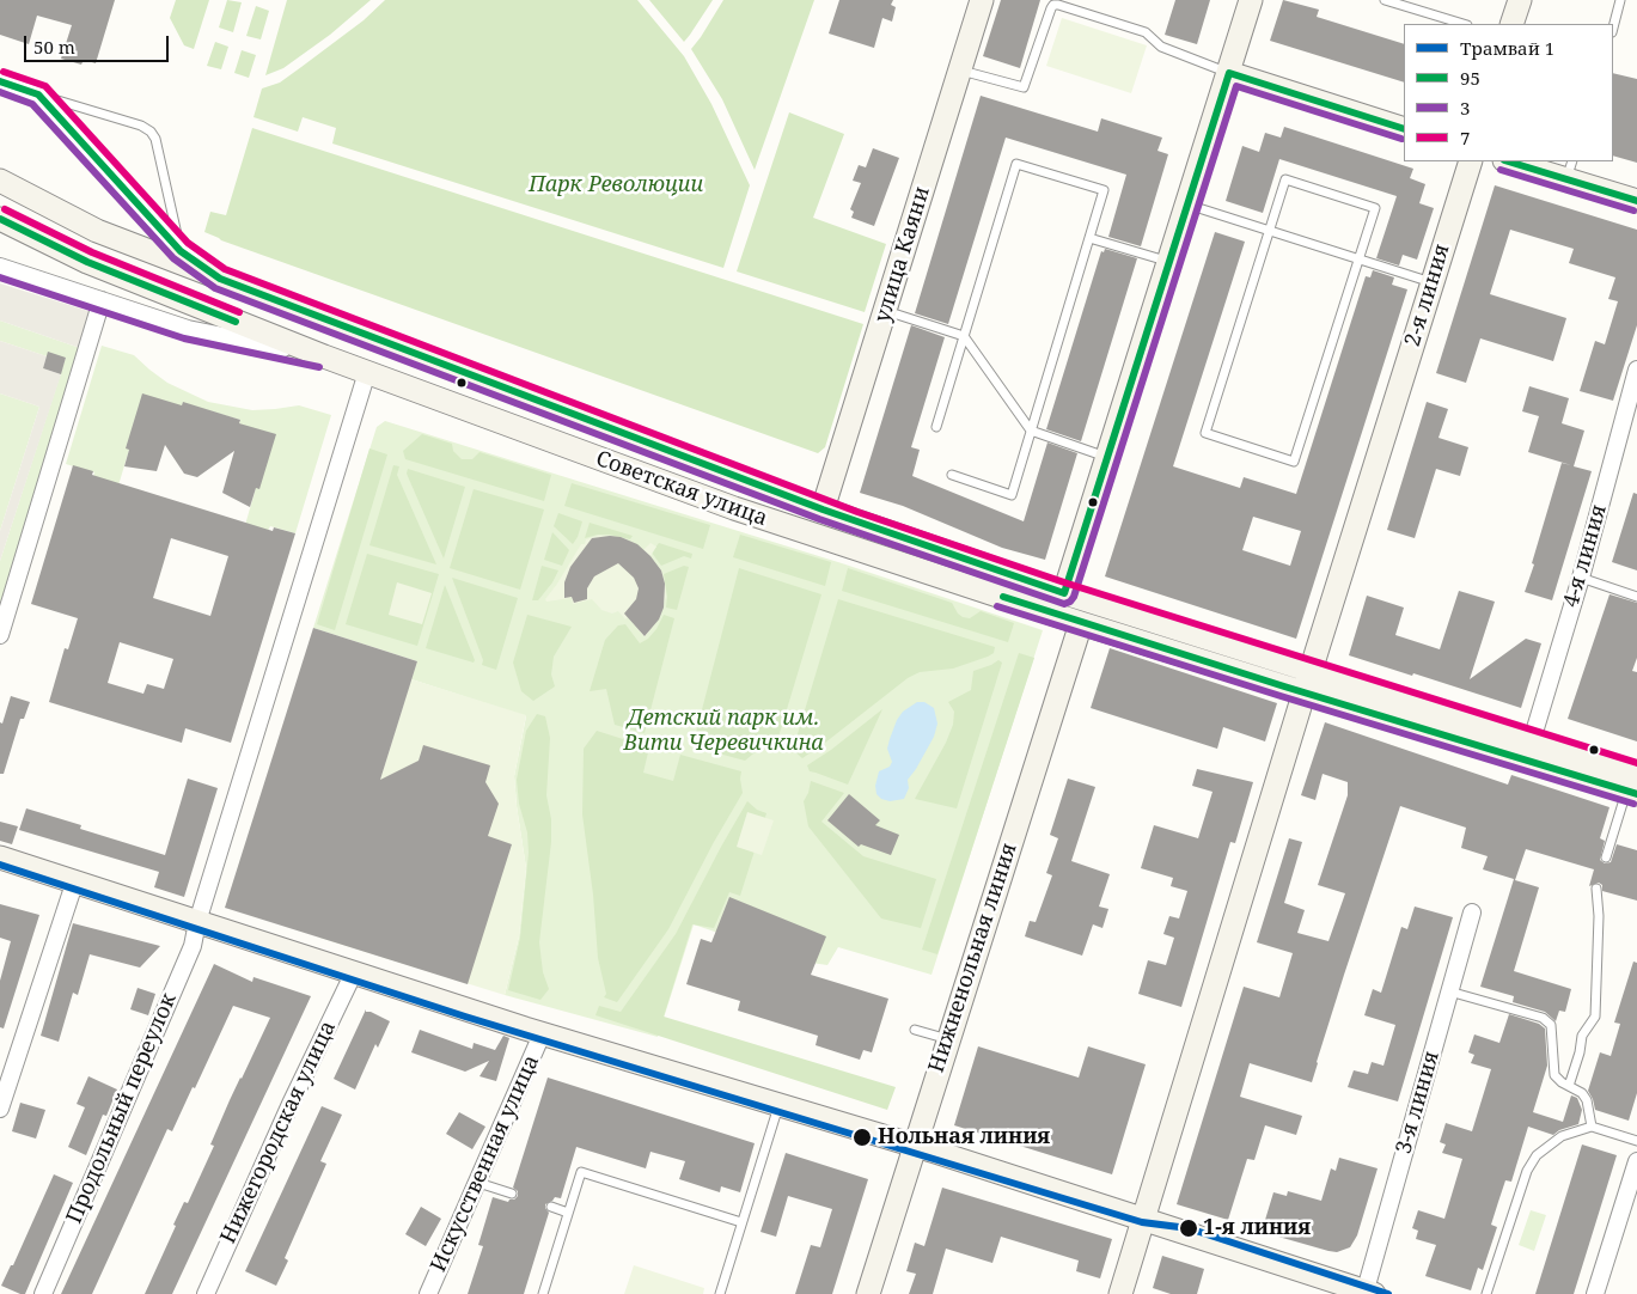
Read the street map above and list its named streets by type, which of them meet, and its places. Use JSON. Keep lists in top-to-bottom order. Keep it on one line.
{"streets":{"main road":["улица Каяни","2-я линия","Советская улица","Нижненольная линия"],"street":["4-я линия","3-я линия","Продольный переулок","Нижегородская улица","Искусственная улица"]},"crossings":[["улица Каяни","Советская улица"],["2-я линия","Советская улица"],["Советская улица","4-я линия"],["Советская улица","Нижненольная линия"],["Советская улица","Продольный переулок"]],"parks":["Парк Революции","Детский парк им. Вити Черевичкина"],"places":["Нольная линия","1-я линия"],"lines":["transit line 7","transit line 95","transit line 3","tram line 1"],"legend":["Трамвай 1","95","3","7"],"scale_bar":"50 m"}
